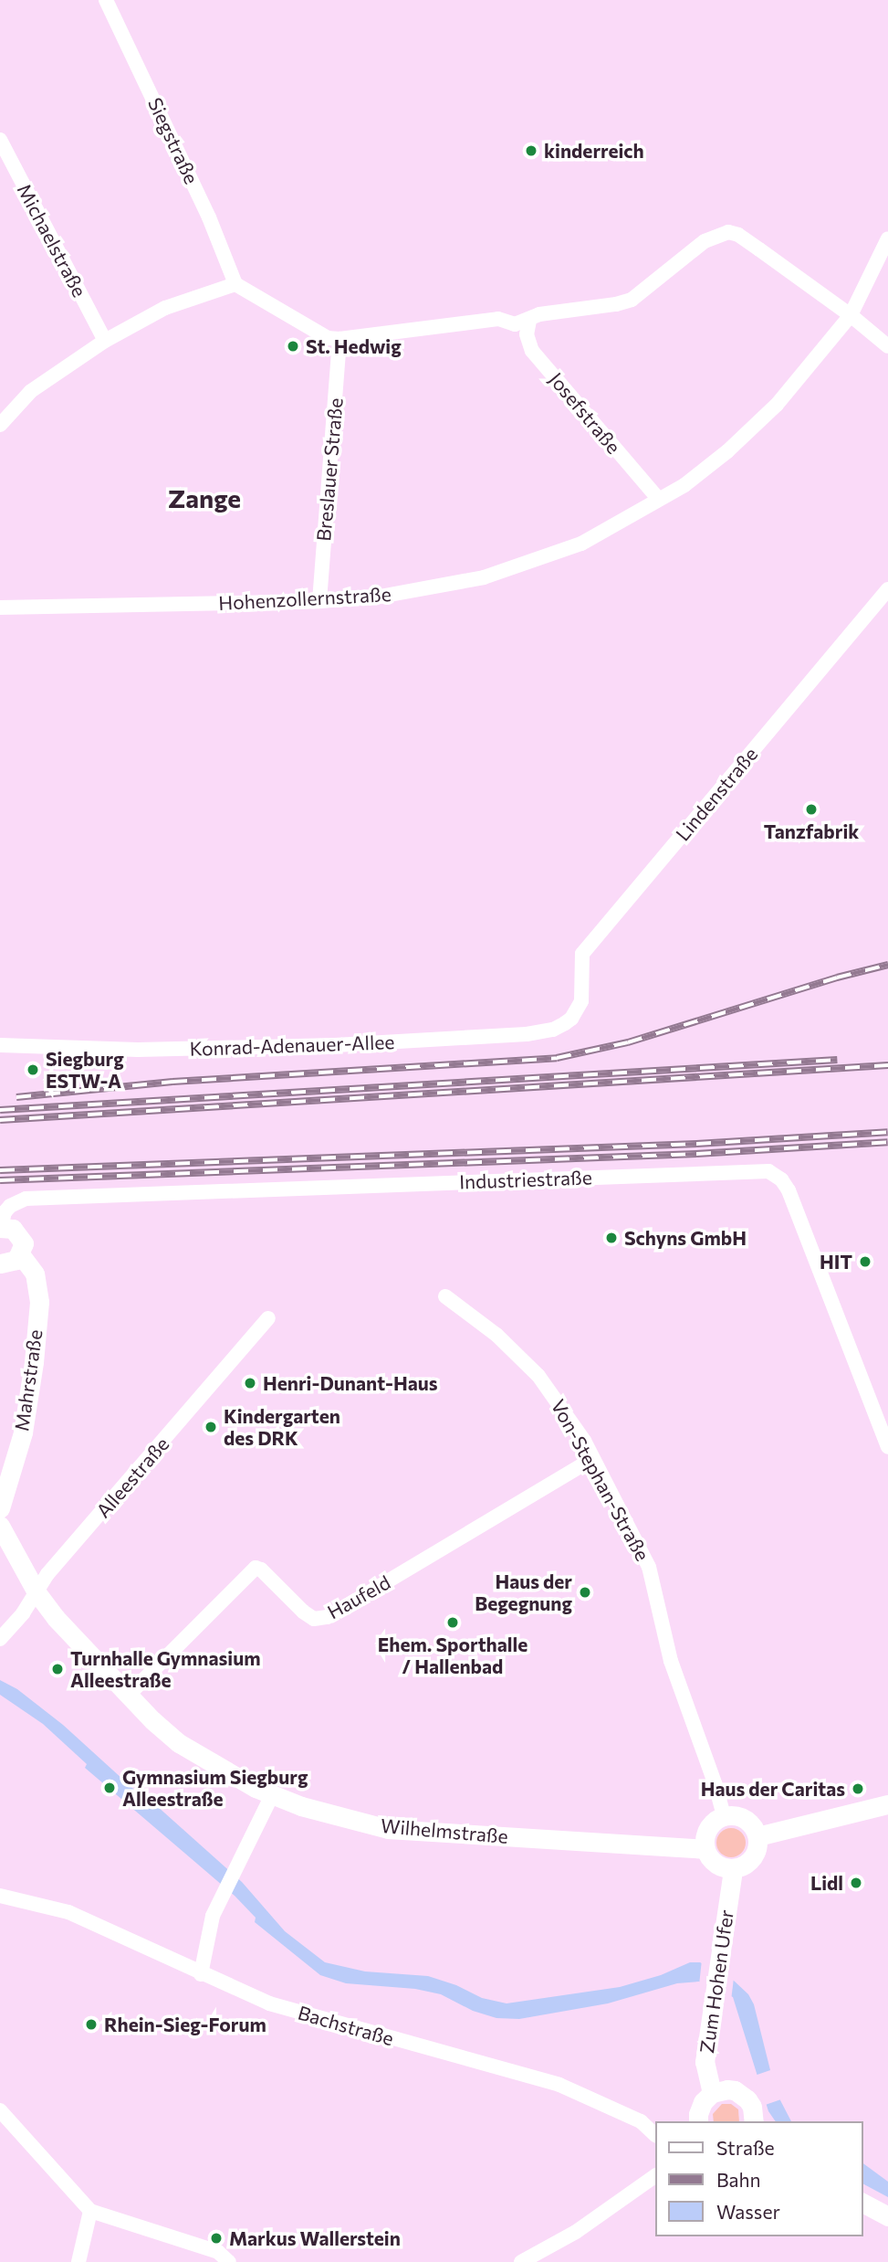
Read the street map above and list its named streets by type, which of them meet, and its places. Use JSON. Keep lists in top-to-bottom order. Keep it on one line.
{"streets":{"main road":["Mahrstraße","Wilhelmstraße","Zum Hohen Ufer"],"street":["Siegstraße","Michaelstraße","Josefstraße","Breslauer Straße","Hohenzollernstraße","Lindenstraße","Konrad-Adenauer-Allee","Industriestraße","Alleestraße","Von-Stephan-Straße","Haufeld","Bachstraße"]},"crossings":[["Josefstraße","Hohenzollernstraße"],["Breslauer Straße","Hohenzollernstraße"],["Lindenstraße","Konrad-Adenauer-Allee"],["Industriestraße","Mahrstraße"],["Alleestraße","Wilhelmstraße"],["Von-Stephan-Straße","Haufeld"],["Von-Stephan-Straße","Wilhelmstraße"],["Von-Stephan-Straße","Zum Hohen Ufer"],["Haufeld","Wilhelmstraße"],["Wilhelmstraße","Zum Hohen Ufer"]],"districts":["Zange"],"places":["kinderreich","St. Hedwig","Tanzfabrik","Siegburg ESTW-A","Schyns GmbH","HIT","Henri-Dunant-Haus","Kindergarten des DRK","Haus der Begegnung","Ehem. Sporthalle / Hallenbad","Turnhalle Gymnasium Alleestraße","Gymnasium Siegburg Alleestraße","Haus der Caritas","Lidl","Rhein-Sieg-Forum","Markus Wallerstein"],"legend":["Straße","Bahn","Wasser"]}
